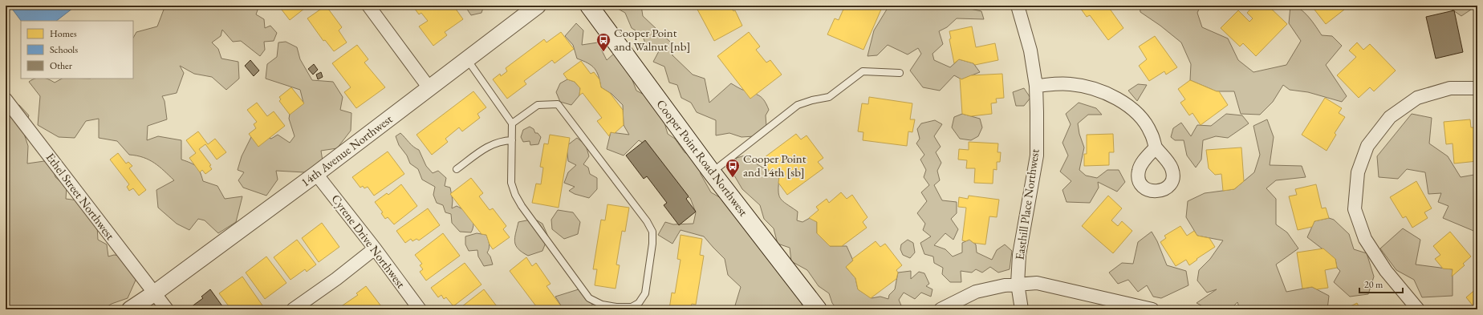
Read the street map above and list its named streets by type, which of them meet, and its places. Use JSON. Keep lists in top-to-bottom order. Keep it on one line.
{"streets":{"main road":["Cooper Point Road Northwest"],"street":["14th Avenue Northwest","Ethel Street Northwest","Easthill Place Northwest","Cyrene Drive Northwest"]},"crossings":[["14th Avenue Northwest","Ethel Street Northwest"],["14th Avenue Northwest","Cyrene Drive Northwest"]],"places":{"bus stop":["Cooper Point and Walnut [nb]","Cooper Point and 14th [sb]"]},"legend":["Homes","Schools","Other"],"scale_bar":"20 m"}
